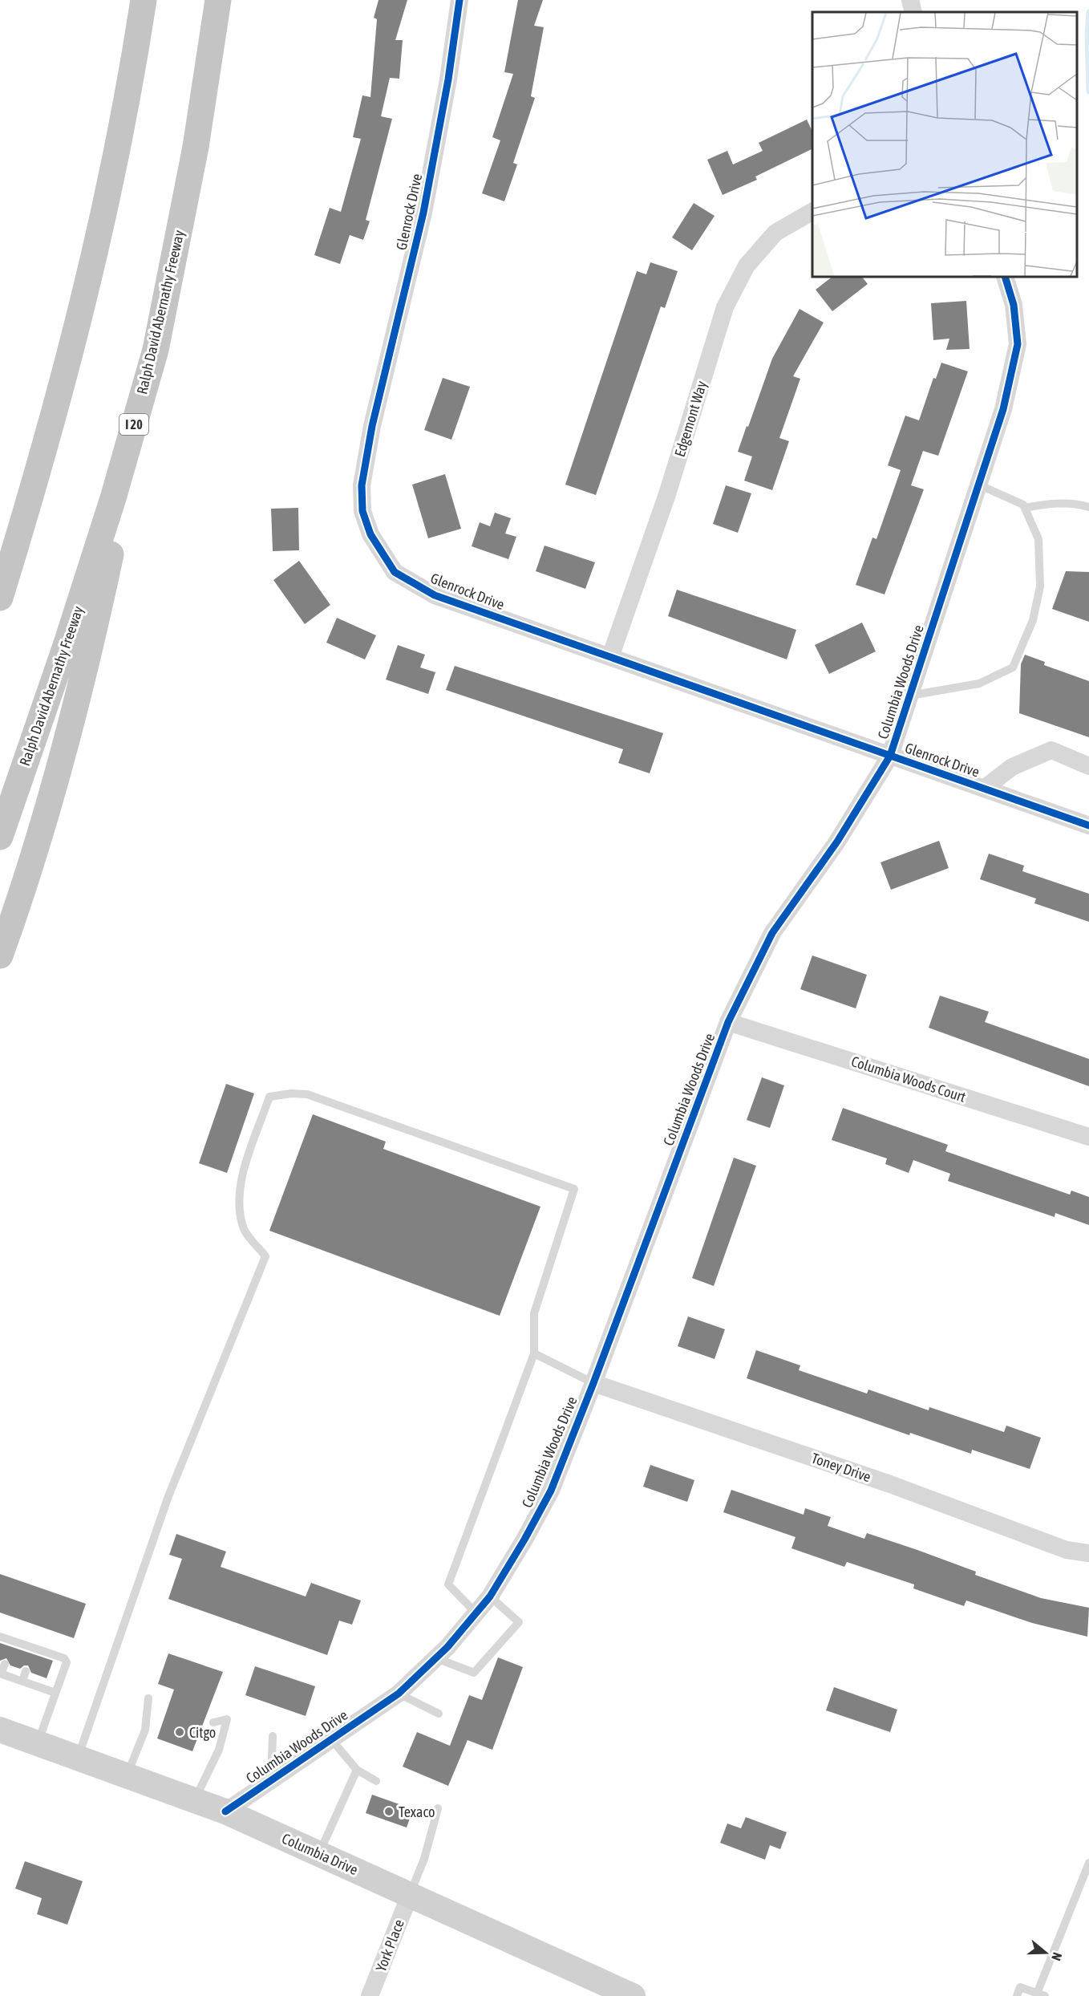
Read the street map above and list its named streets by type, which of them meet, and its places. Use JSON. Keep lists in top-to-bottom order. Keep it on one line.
{"streets":{"highway":["Ralph David Abernathy Freeway","I 20"],"main road":["Columbia Drive"],"street":["Glenrock Drive","Edgemont Way","Columbia Woods Drive","Columbia Woods Court","Toney Drive","York Place"]},"crossings":[["Glenrock Drive","Edgemont Way"],["Glenrock Drive","Columbia Woods Drive"],["Columbia Woods Drive","Columbia Woods Court"],["Columbia Woods Drive","Toney Drive"],["Columbia Woods Drive","Columbia Drive"],["Columbia Drive","York Place"]],"places":["Citgo","Texaco"],"north":"right"}
